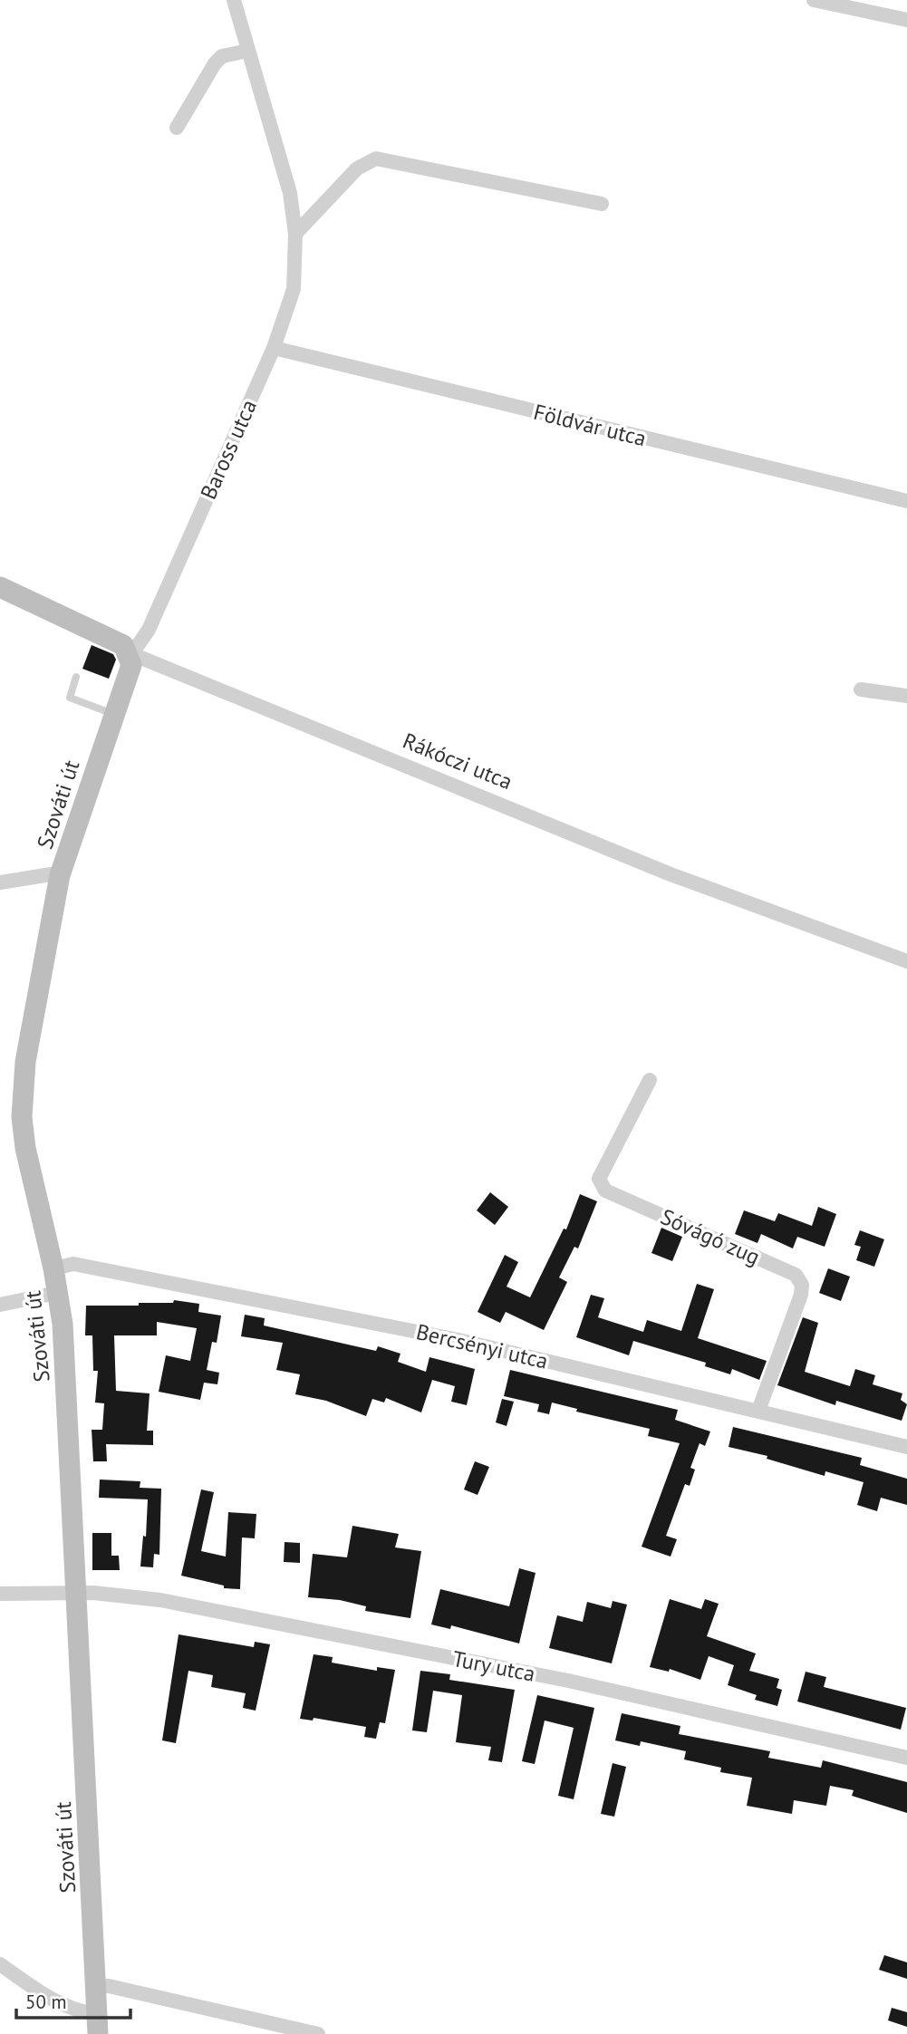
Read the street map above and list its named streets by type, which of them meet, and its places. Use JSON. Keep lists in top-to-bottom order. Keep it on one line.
{"streets":{"main road":["Rákóczi utca","Szováti út"],"street":["Földvár utca","Baross utca","Sóvágó zug","Bercsényi utca","Tury utca"]},"crossings":[["Földvár utca","Baross utca"],["Baross utca","Rákóczi utca"],["Baross utca","Szováti út"],["Rákóczi utca","Szováti út"],["Szováti út","Bercsényi utca"],["Szováti út","Tury utca"],["Sóvágó zug","Bercsényi utca"]],"scale_bar":"50 m"}
